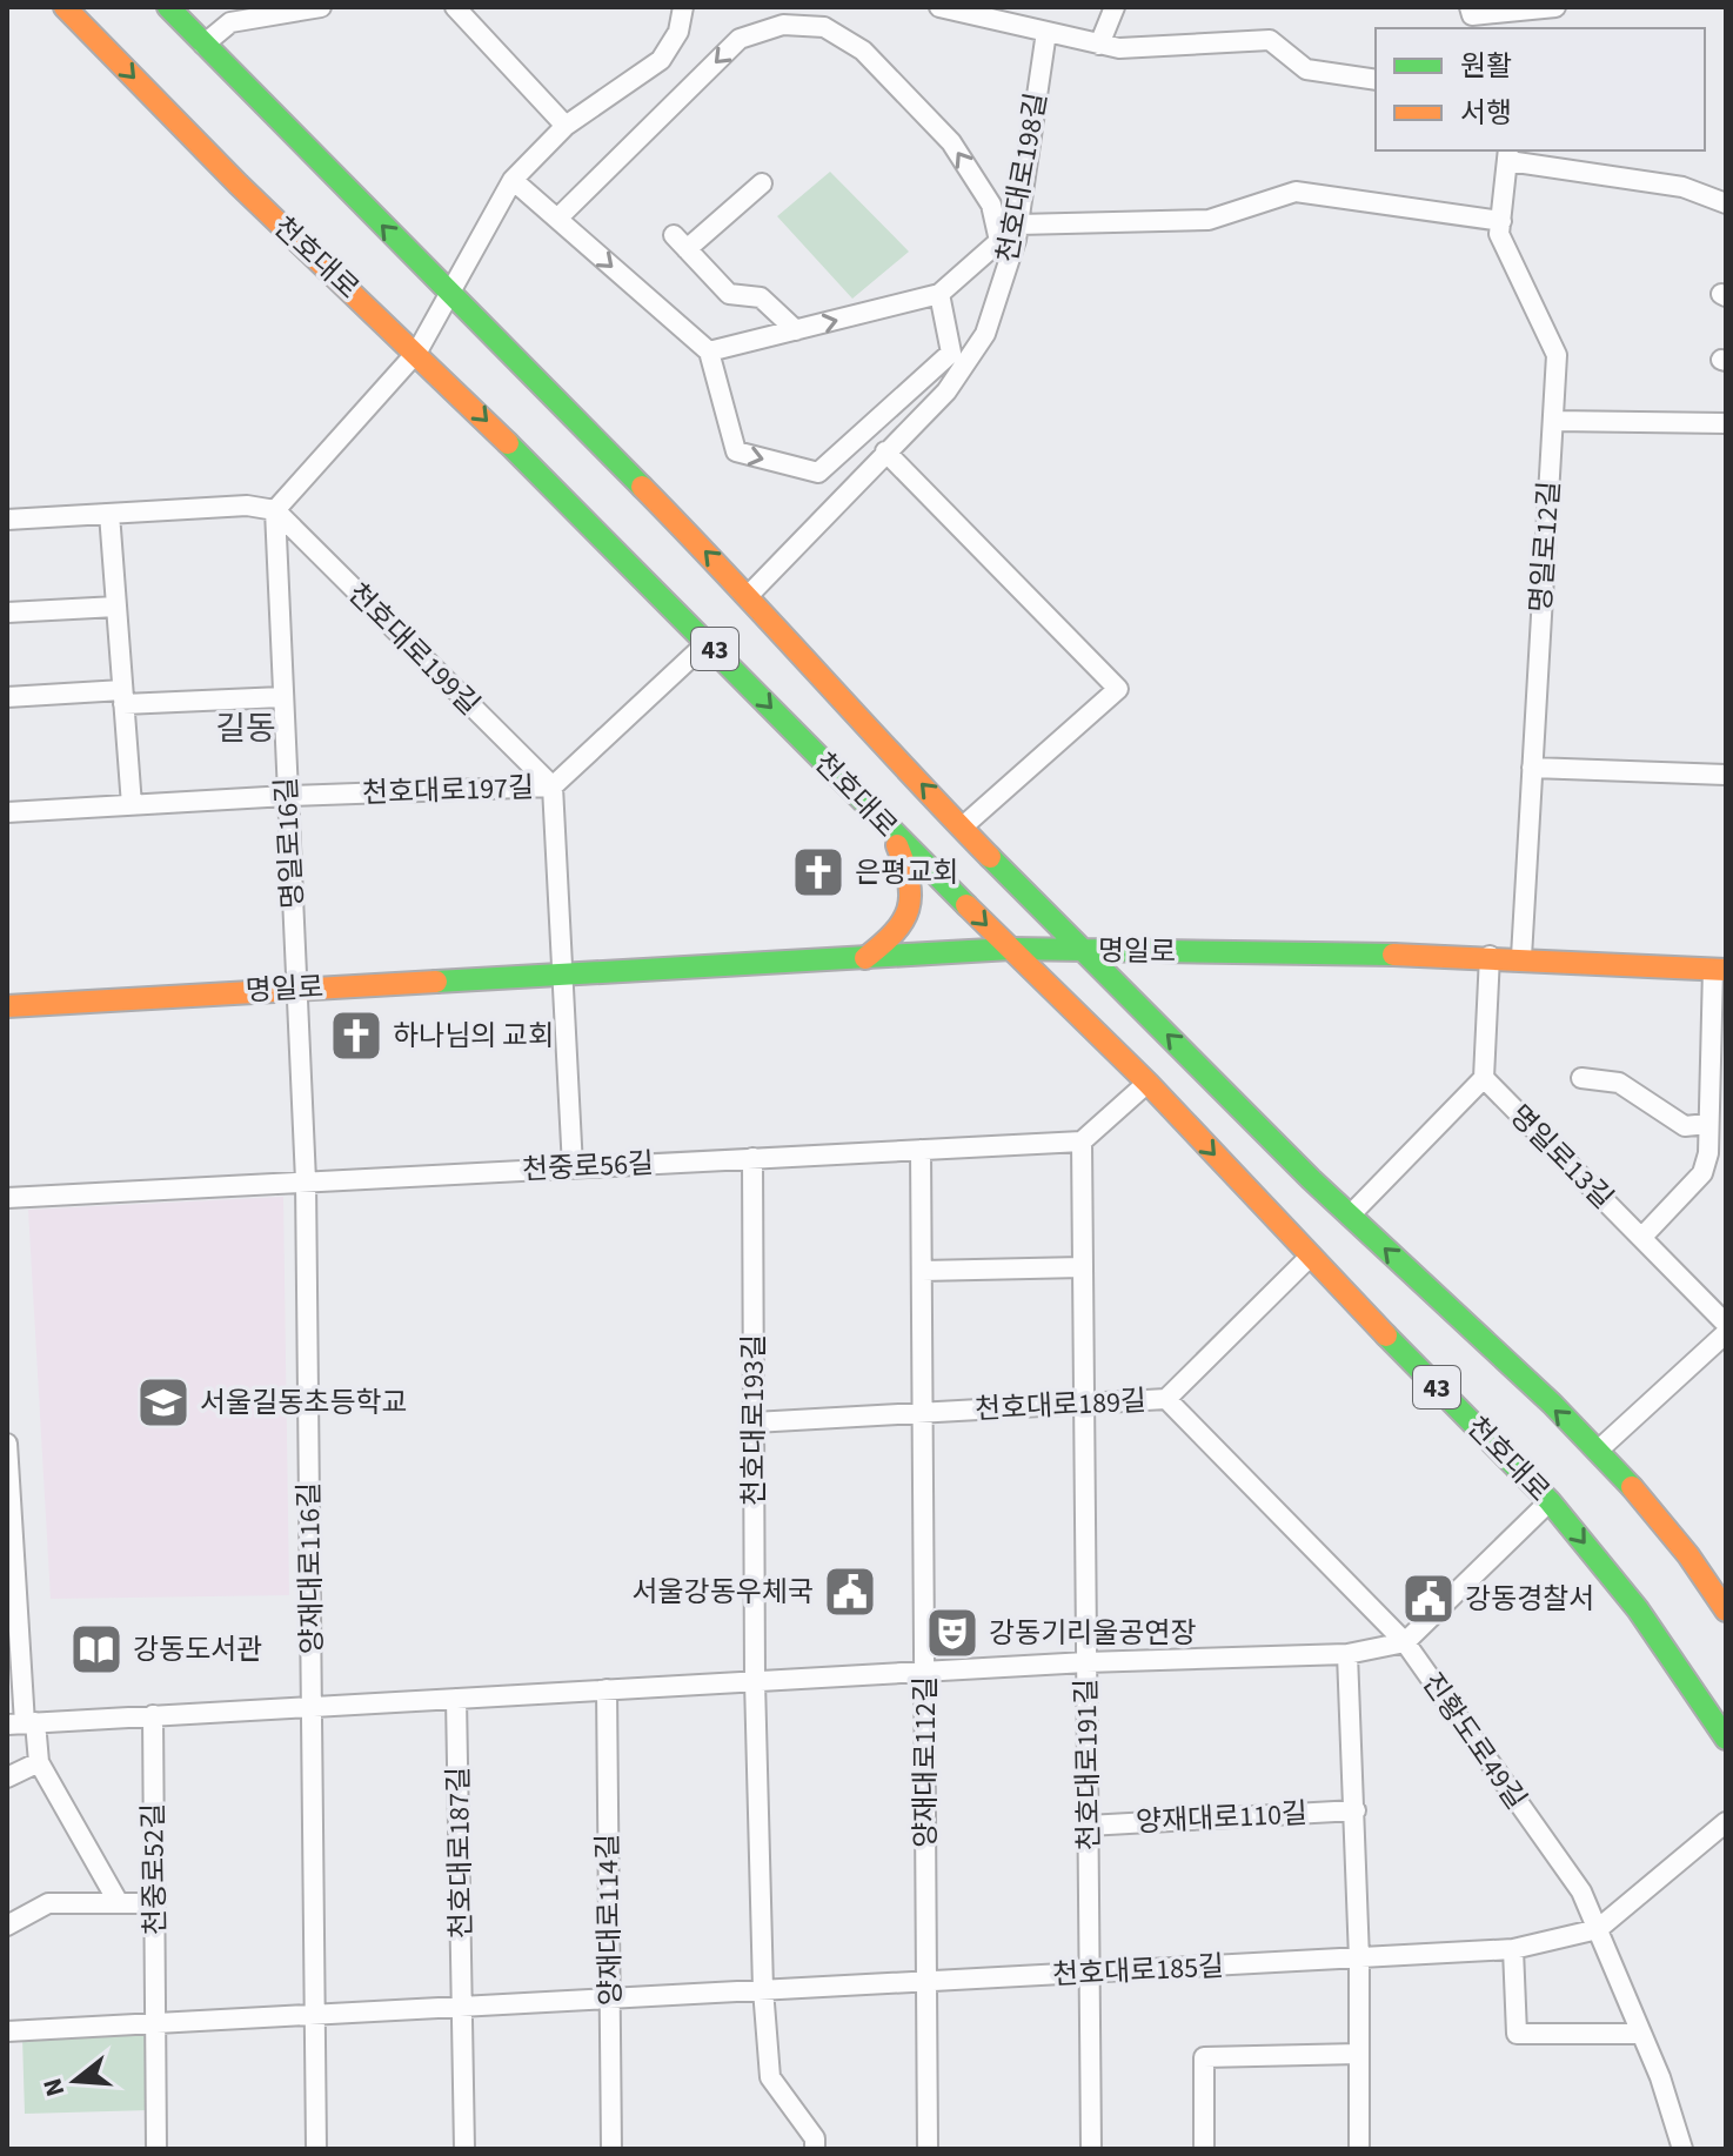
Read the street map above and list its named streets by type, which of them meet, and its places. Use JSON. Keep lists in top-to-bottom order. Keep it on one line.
{"streets":{"main road":["천호대로","43","명일로"],"street":["천호대로198길","명일로12길","천호대로199길","천호대로197길","명일로16길","명일로13길","천중로56길","천호대로189길","천호대로193길","양재대로116길","진황도로49길","양재대로112길","천호대로191길","양재대로110길","천호대로187길","천중로52길","양재대로114길","천호대로185길"]},"crossings":[["천호대로198길","천호대로"],["천호대로","천호대로197길"],["천호대로","명일로"],["천호대로","천호대로189길"],["명일로12길","명일로"],["천호대로199길","천호대로197길"],["천호대로199길","명일로16길"],["천호대로197길","명일로16길"],["명일로16길","명일로"],["명일로16길","양재대로116길"],["명일로","명일로13길"],["명일로","양재대로116길"],["천중로56길","천호대로193길"],["천중로56길","양재대로116길"],["천중로56길","양재대로112길"],["천중로56길","천호대로191길"],["천호대로189길","천호대로193길"],["천호대로189길","진황도로49길"],["천호대로189길","양재대로112길"],["천호대로189길","천호대로191길"],["양재대로116길","천호대로185길"],["진황도로49길","천호대로185길"],["양재대로112길","천호대로185길"],["천호대로191길","양재대로110길"],["천호대로191길","천호대로185길"],["천호대로187길","천호대로185길"],["천중로52길","천호대로185길"],["양재대로114길","천호대로185길"]],"districts":["길동"],"places":{"church":["은평교회","하나님의 교회"],"school or university":["서울길동초등학교"],"public building":["서울강동우체국","강동경찰서"],"theatre":["강동기리울공연장"],"library":["강동도서관"]},"legend":["원활","서행"],"north":"left"}
